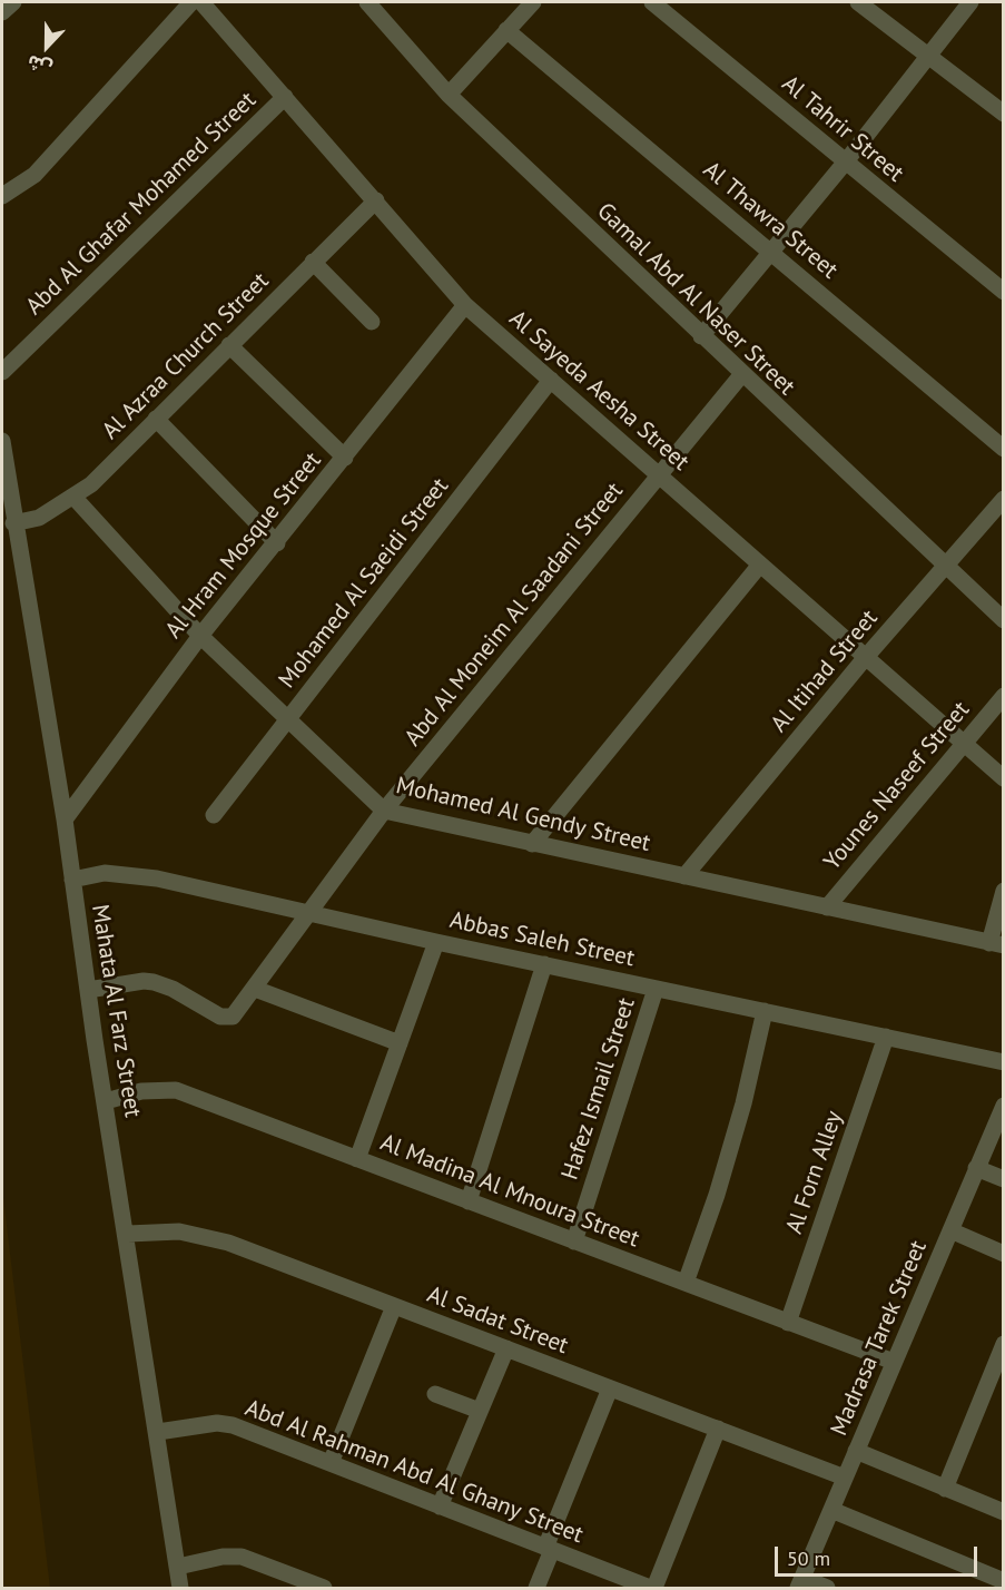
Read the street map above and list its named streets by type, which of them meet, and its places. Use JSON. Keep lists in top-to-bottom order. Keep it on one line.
{"streets":{"street":["Al Tahrir Street","Abd Al Ghafar Mohamed Street","Al Thawra Street","Gamal Abd Al Naser Street","Al Azraa Church Street","Al Sayeda Aesha Street","Al Hram Mosque Street","Mohamed Al Saeidi Street","Abd Al Moneim Al Saadani Street","Al Itihad Street","Younes Naseef Street","Mohamed Al Gendy Street","Abbas Saleh Street","Mahata Al Farz Street","Hafez Ismail Street","Al Forn Alley","Al Madina Al Mnoura Street","Al Sadat Street","Madrasa Tarek Street","Abd Al Rahman Abd Al Ghany Street"]},"crossings":[["Abd Al Ghafar Mohamed Street","Al Sayeda Aesha Street"],["Gamal Abd Al Naser Street","Abd Al Moneim Al Saadani Street"],["Gamal Abd Al Naser Street","Al Itihad Street"],["Al Azraa Church Street","Al Sayeda Aesha Street"],["Al Azraa Church Street","Mohamed Al Gendy Street"],["Al Azraa Church Street","Mahata Al Farz Street"],["Al Sayeda Aesha Street","Al Hram Mosque Street"],["Al Sayeda Aesha Street","Mohamed Al Saeidi Street"],["Al Sayeda Aesha Street","Abd Al Moneim Al Saadani Street"],["Al Sayeda Aesha Street","Al Itihad Street"],["Al Sayeda Aesha Street","Younes Naseef Street"],["Al Hram Mosque Street","Mohamed Al Gendy Street"],["Al Hram Mosque Street","Mahata Al Farz Street"],["Mohamed Al Saeidi Street","Mohamed Al Gendy Street"],["Abd Al Moneim Al Saadani Street","Mohamed Al Gendy Street"],["Abd Al Moneim Al Saadani Street","Abbas Saleh Street"],["Abd Al Moneim Al Saadani Street","Mahata Al Farz Street"],["Al Itihad Street","Mohamed Al Gendy Street"],["Younes Naseef Street","Mohamed Al Gendy Street"],["Abbas Saleh Street","Mahata Al Farz Street"],["Abbas Saleh Street","Hafez Ismail Street"],["Abbas Saleh Street","Al Forn Alley"],["Mahata Al Farz Street","Al Madina Al Mnoura Street"],["Mahata Al Farz Street","Al Sadat Street"],["Mahata Al Farz Street","Abd Al Rahman Abd Al Ghany Street"],["Hafez Ismail Street","Al Madina Al Mnoura Street"],["Al Forn Alley","Al Madina Al Mnoura Street"],["Al Madina Al Mnoura Street","Madrasa Tarek Street"],["Al Sadat Street","Madrasa Tarek Street"]],"scale_bar":"50 m","north":"bottom"}
